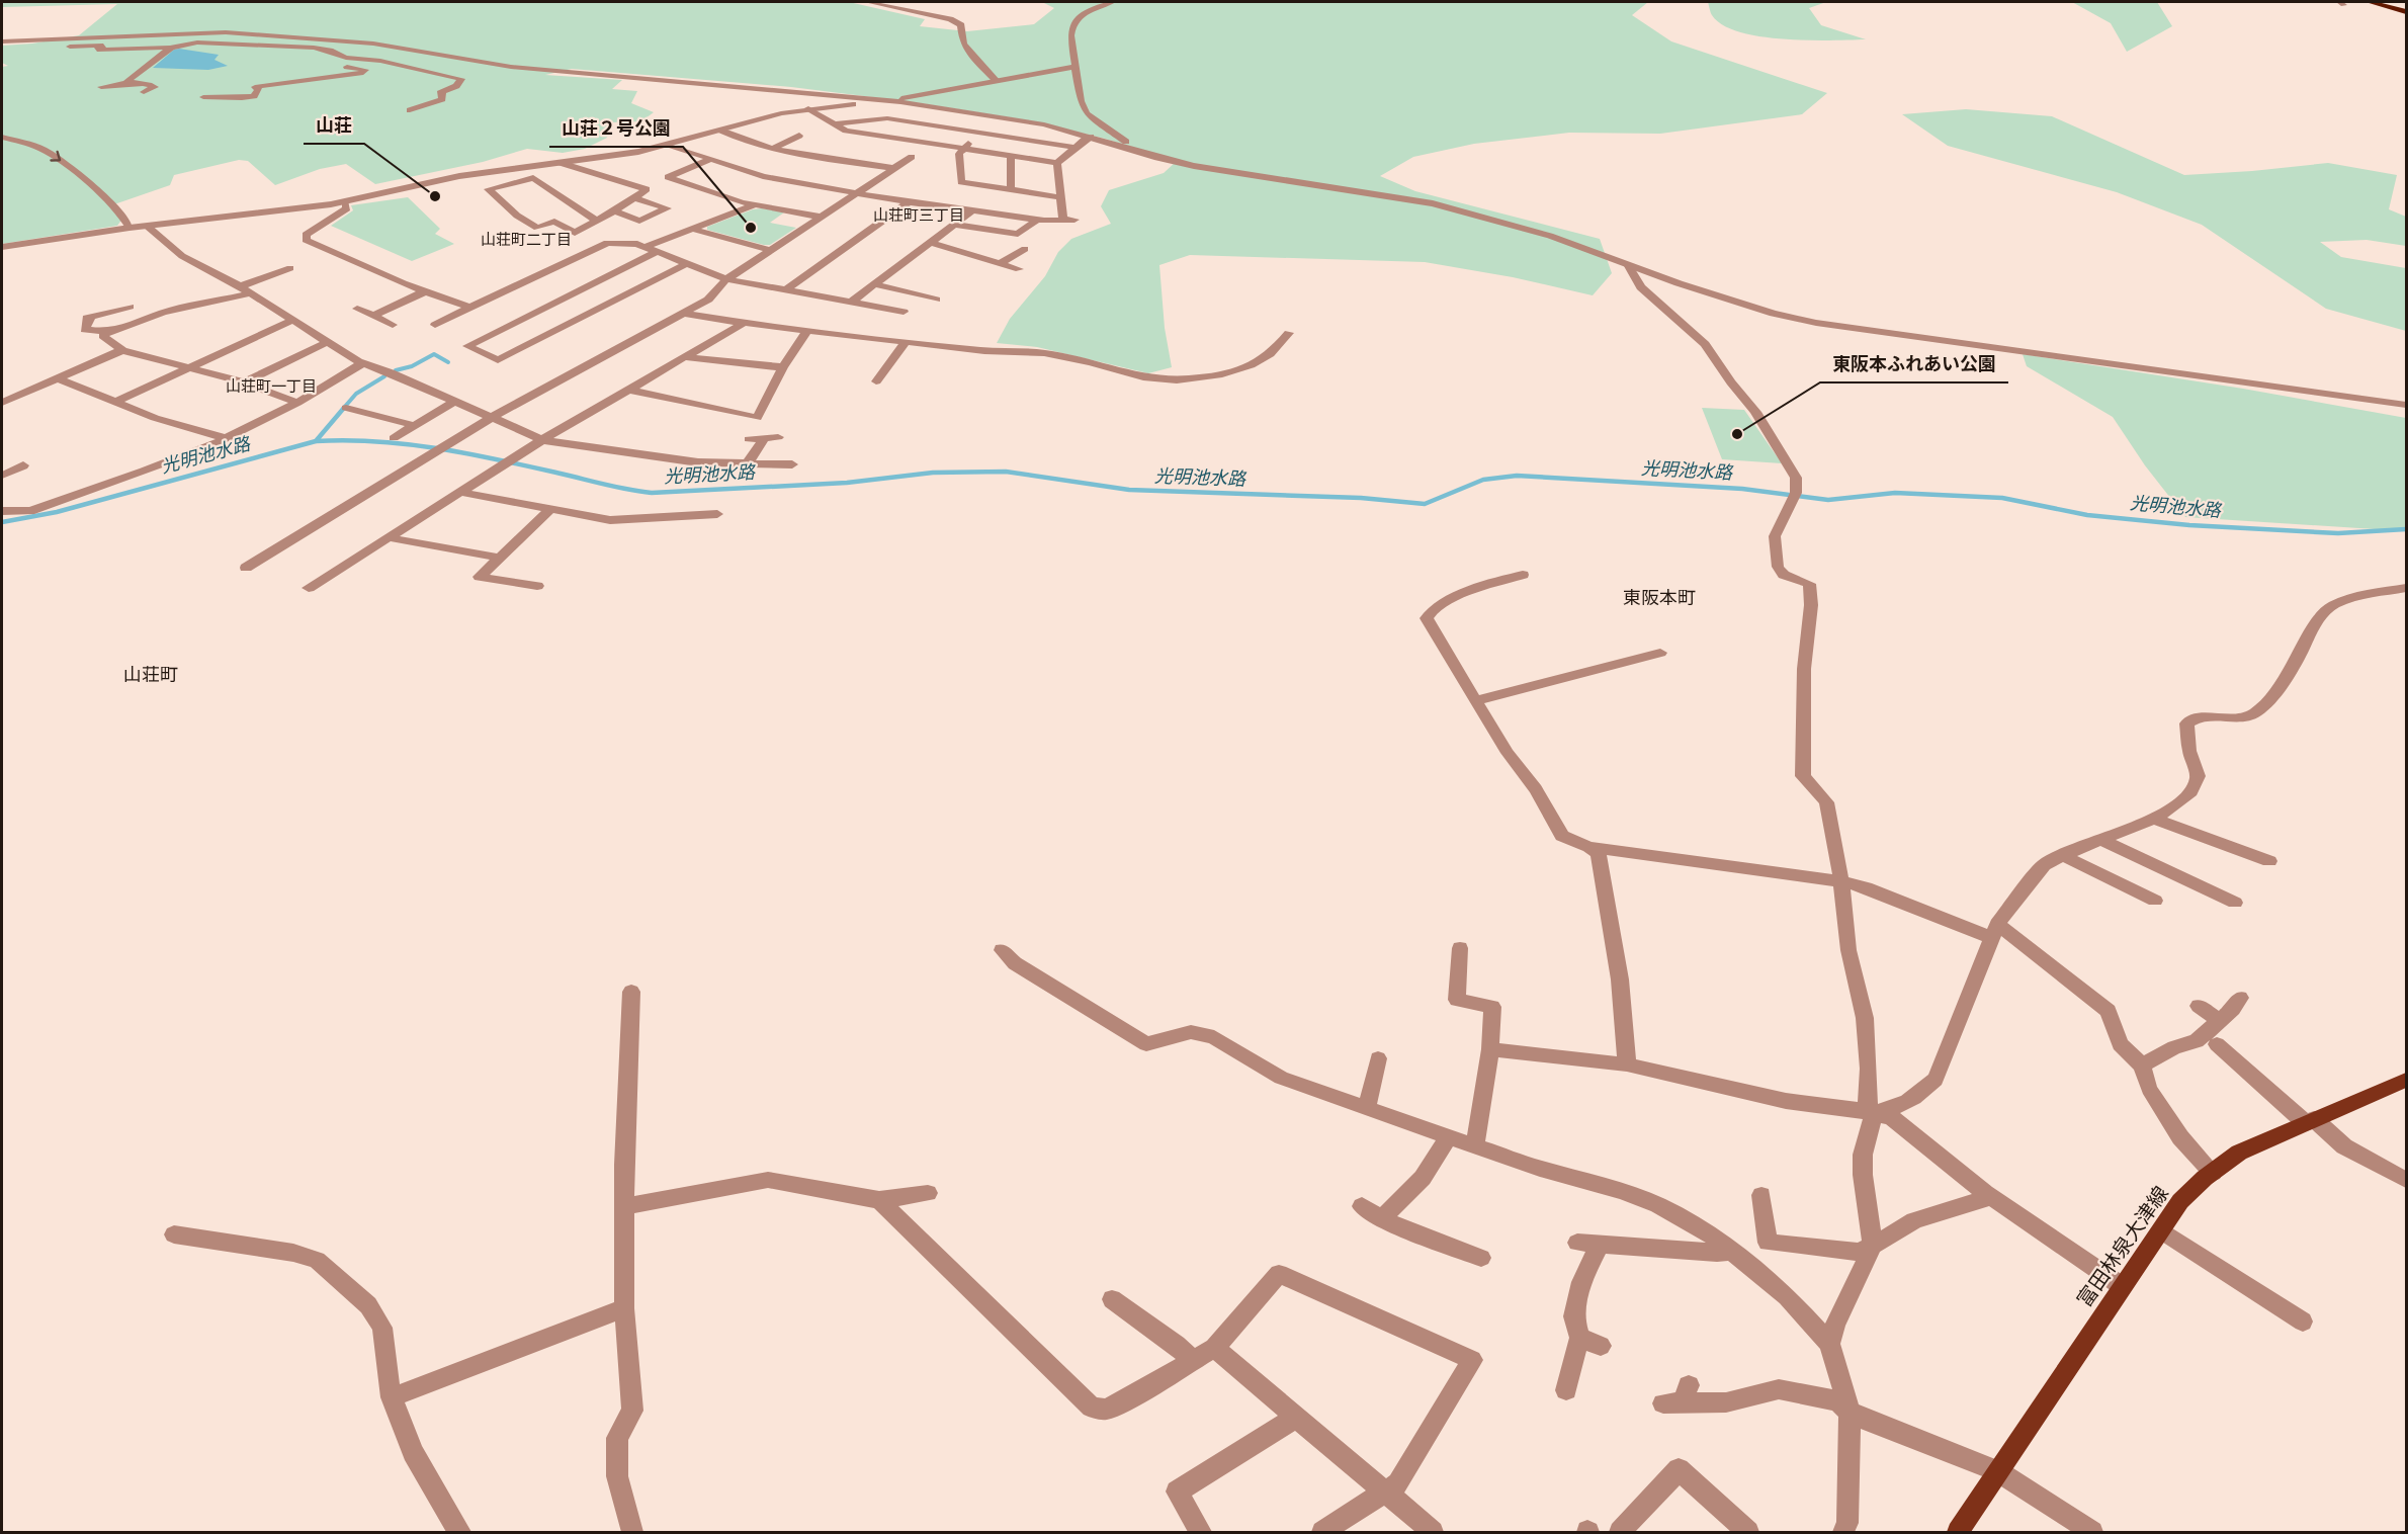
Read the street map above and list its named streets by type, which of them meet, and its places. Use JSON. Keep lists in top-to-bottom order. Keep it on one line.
{"streets":{"main road":["富田林泉大津線"]},"districts":["山荘町三丁目","山荘町二丁目","山荘町一丁目","東阪本町","山荘町"],"water":["光明池水路"],"places":["山荘","山荘２号公園","東阪本ふれあい公園"]}
